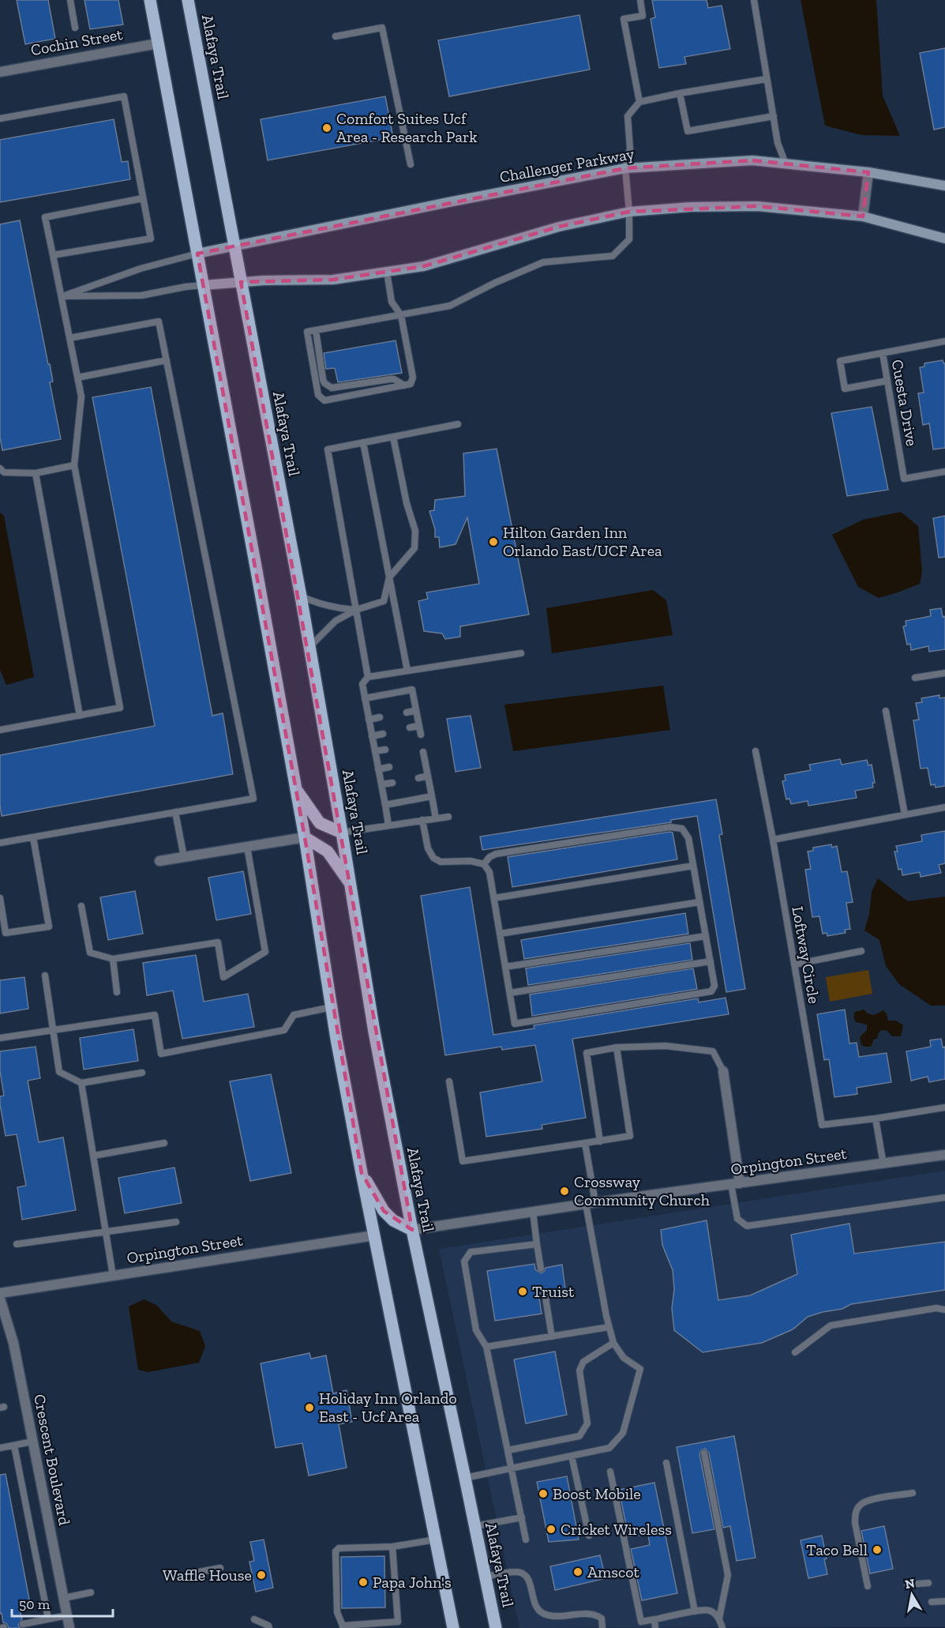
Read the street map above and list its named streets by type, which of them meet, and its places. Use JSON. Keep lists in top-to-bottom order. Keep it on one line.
{"streets":{"main road":["Alafaya Trail","Challenger Parkway"],"street":["Cochin Street","Orpington Street","Crescent Boulevard"],"lane":["Cuesta Drive","Loftway Circle"]},"crossings":[["Alafaya Trail","Challenger Parkway"],["Alafaya Trail","Orpington Street"]],"places":["Comfort Suites Ucf Area - Research Park","Hilton Garden Inn Orlando East/UCF Area","Crossway Community Church","Truist","Holiday Inn Orlando East - Ucf Area","Boost Mobile","Cricket Wireless","Taco Bell","Amscot","Waffle House","Papa John's"],"scale_bar":"50 m","north":"top"}
